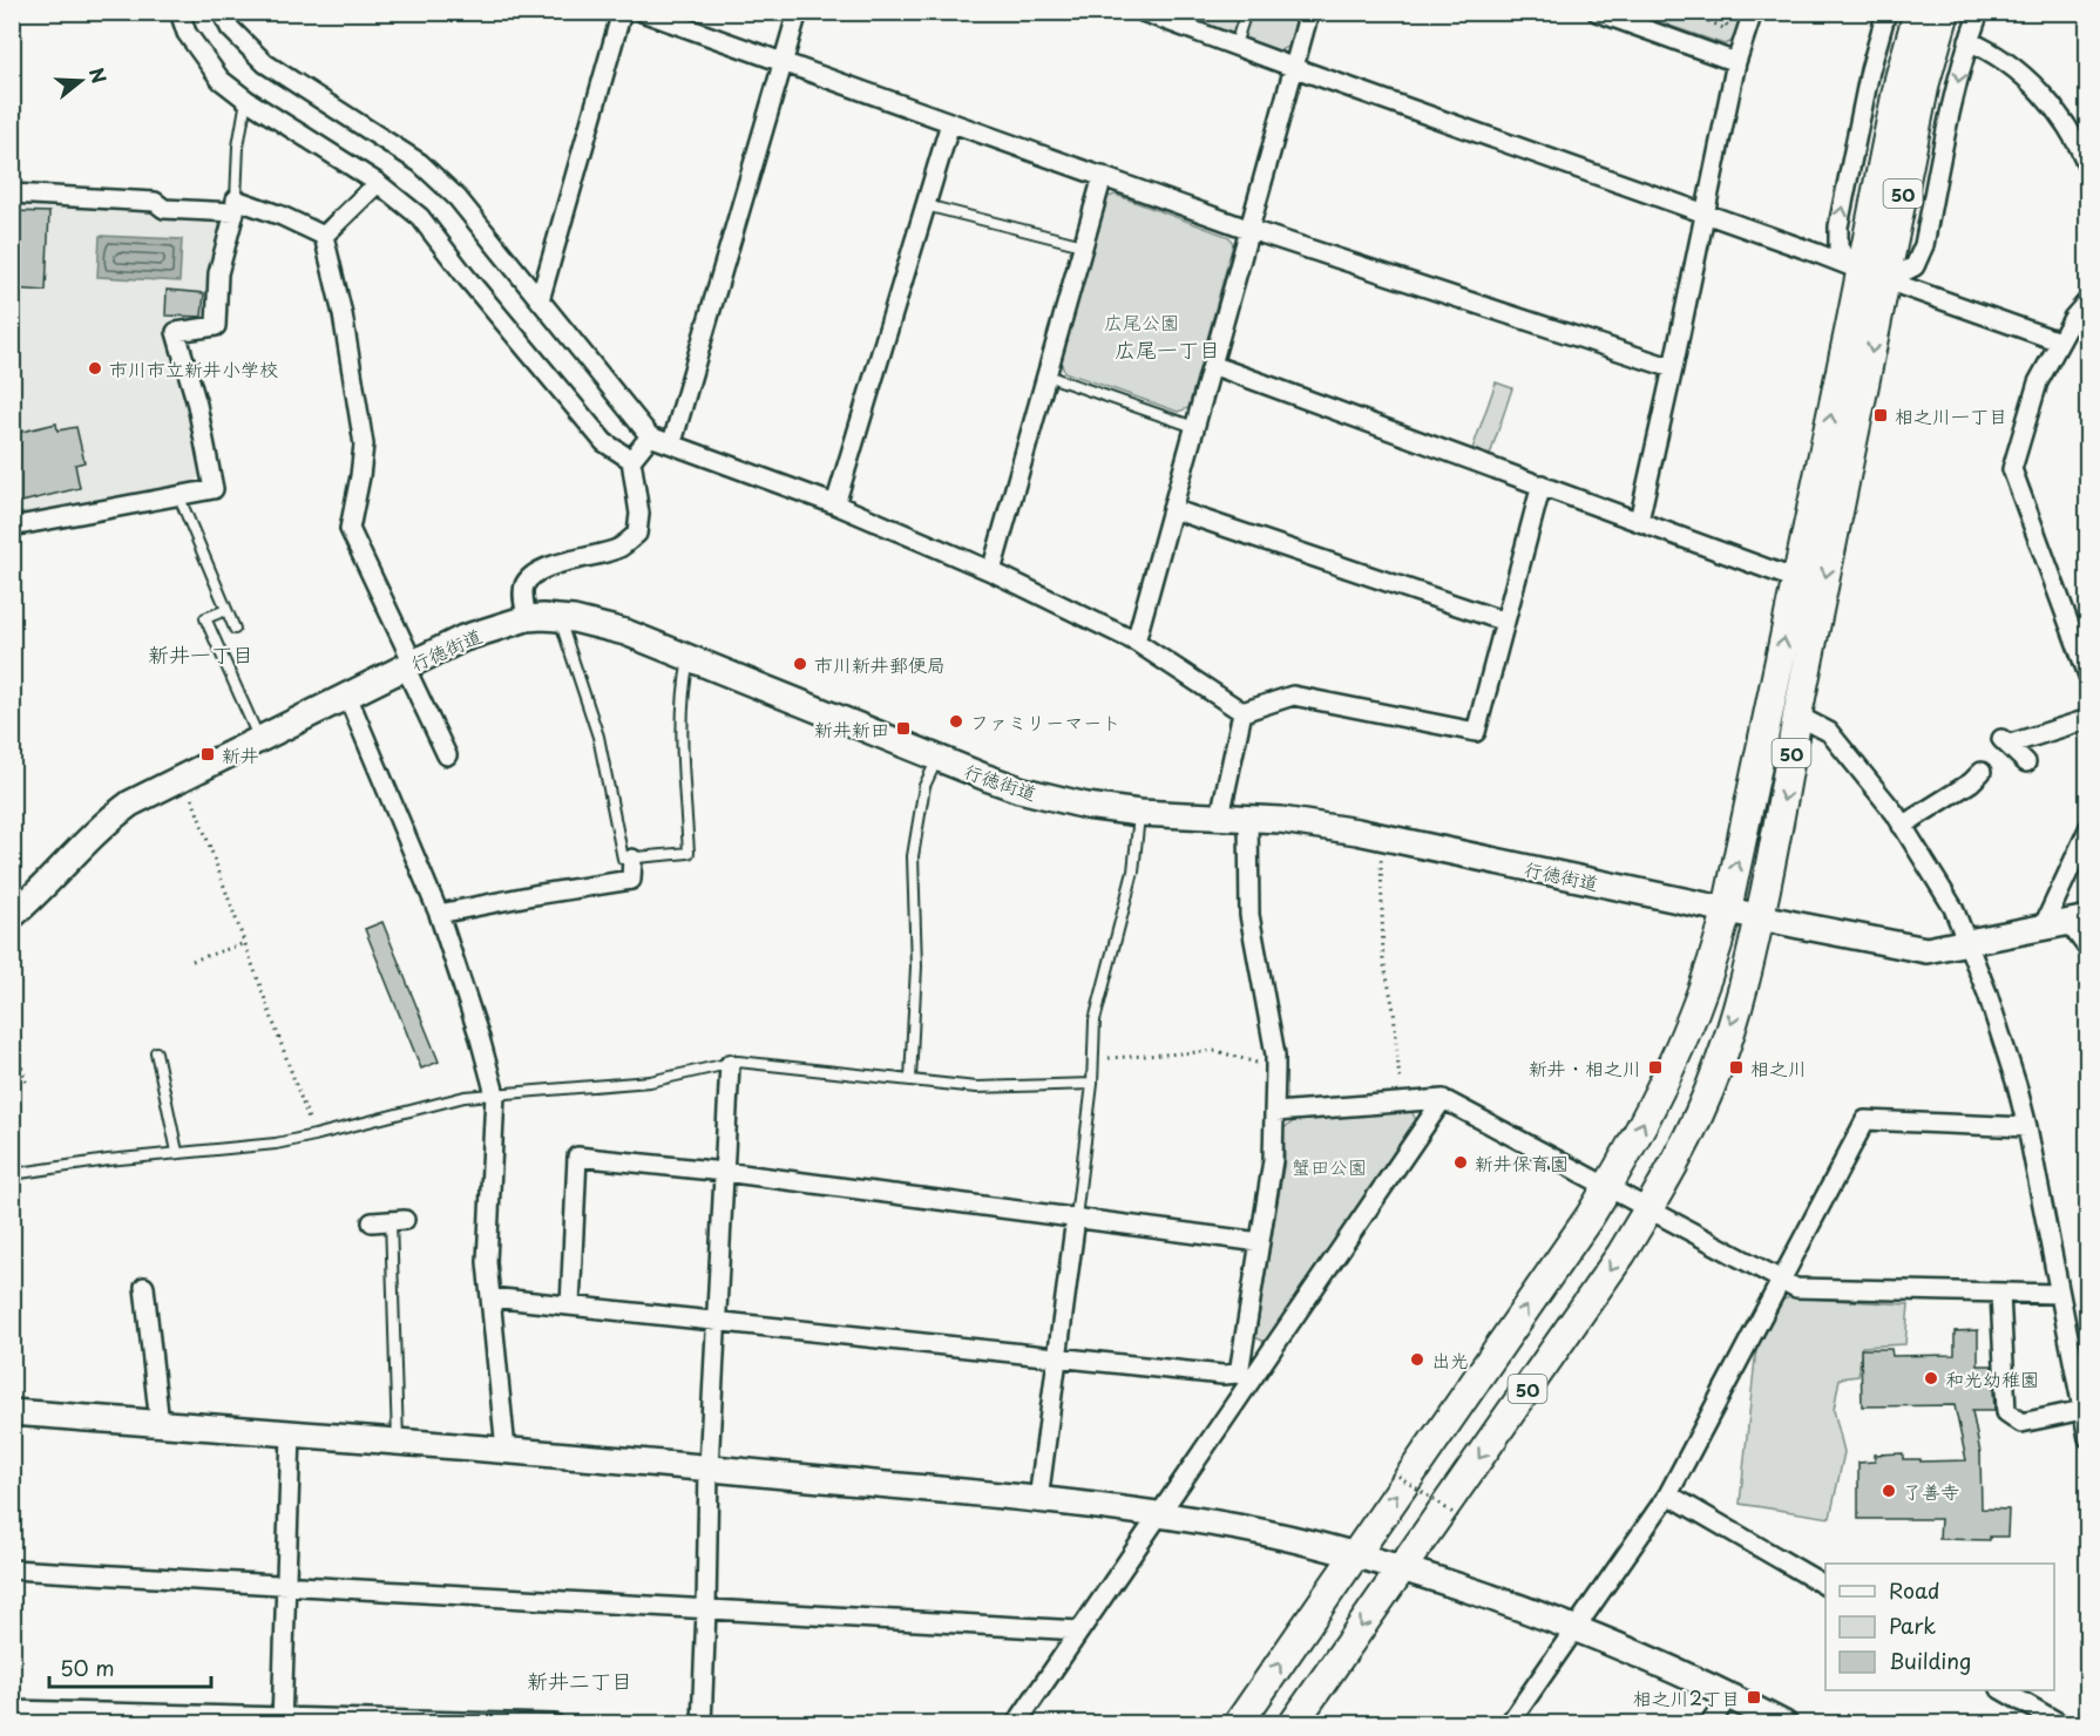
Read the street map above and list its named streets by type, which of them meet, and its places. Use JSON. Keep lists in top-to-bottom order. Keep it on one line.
{"streets":{"main road":["50"],"street":["行徳街道"]},"crossings":[["50","行徳街道"]],"districts":["広尾一丁目","新井一丁目","新井二丁目"],"parks":["広尾公園","蟹田公園"],"places":{"other":["市川市立新井小学校","市川新井郵便局","ファミリーマート","新井保育園","出光","和光幼稚園","了善寺"],"transit":["相之川一丁目","新井新田","新井","新井・相之川","相之川","相之川2丁目"]},"legend":["Road","Park","Building"],"scale_bar":"50 m","north":"right"}
